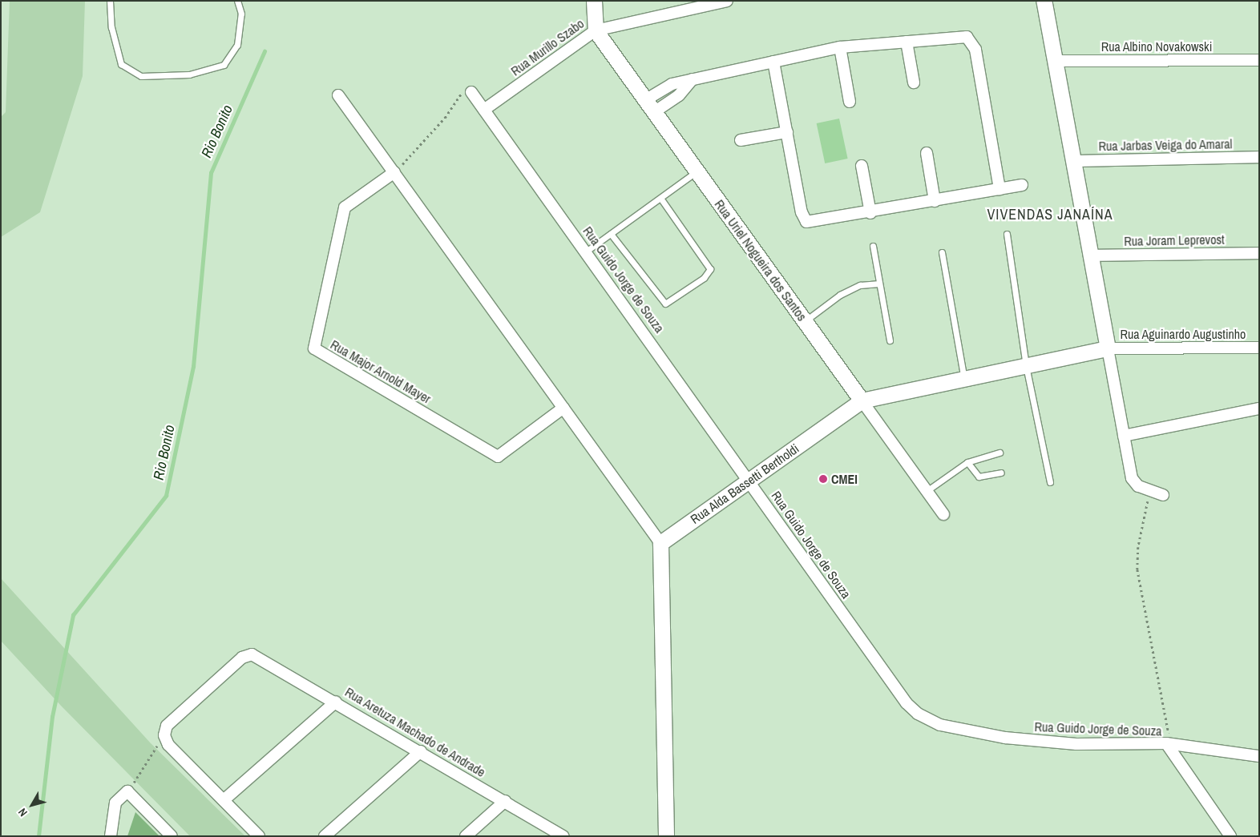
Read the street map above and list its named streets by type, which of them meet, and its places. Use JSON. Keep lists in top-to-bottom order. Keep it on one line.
{"streets":{"street":["Rua Albino Novakowski","Rua Murillo Szabo","Rua Jarbas Veiga do Amaral","Rua Joram Leprevost","Rua Uriel Nogueira dos Santos","Rua Guido Jorge de Souza","Rua Aguinardo Augustinho","Rua Major Arnold Mayer","Rua Alda Bassetti Bertholdi","Rua Aretuza Machado de Andrade"]},"crossings":[["Rua Murillo Szabo","Rua Uriel Nogueira dos Santos"],["Rua Murillo Szabo","Rua Guido Jorge de Souza"],["Rua Uriel Nogueira dos Santos","Rua Alda Bassetti Bertholdi"],["Rua Guido Jorge de Souza","Rua Alda Bassetti Bertholdi"],["Rua Aguinardo Augustinho","Rua Alda Bassetti Bertholdi"]],"districts":["VIVENDAS JANAÍNA"],"water":["Rio Bonito"],"places":["CMEI"],"north":"bottom left"}
